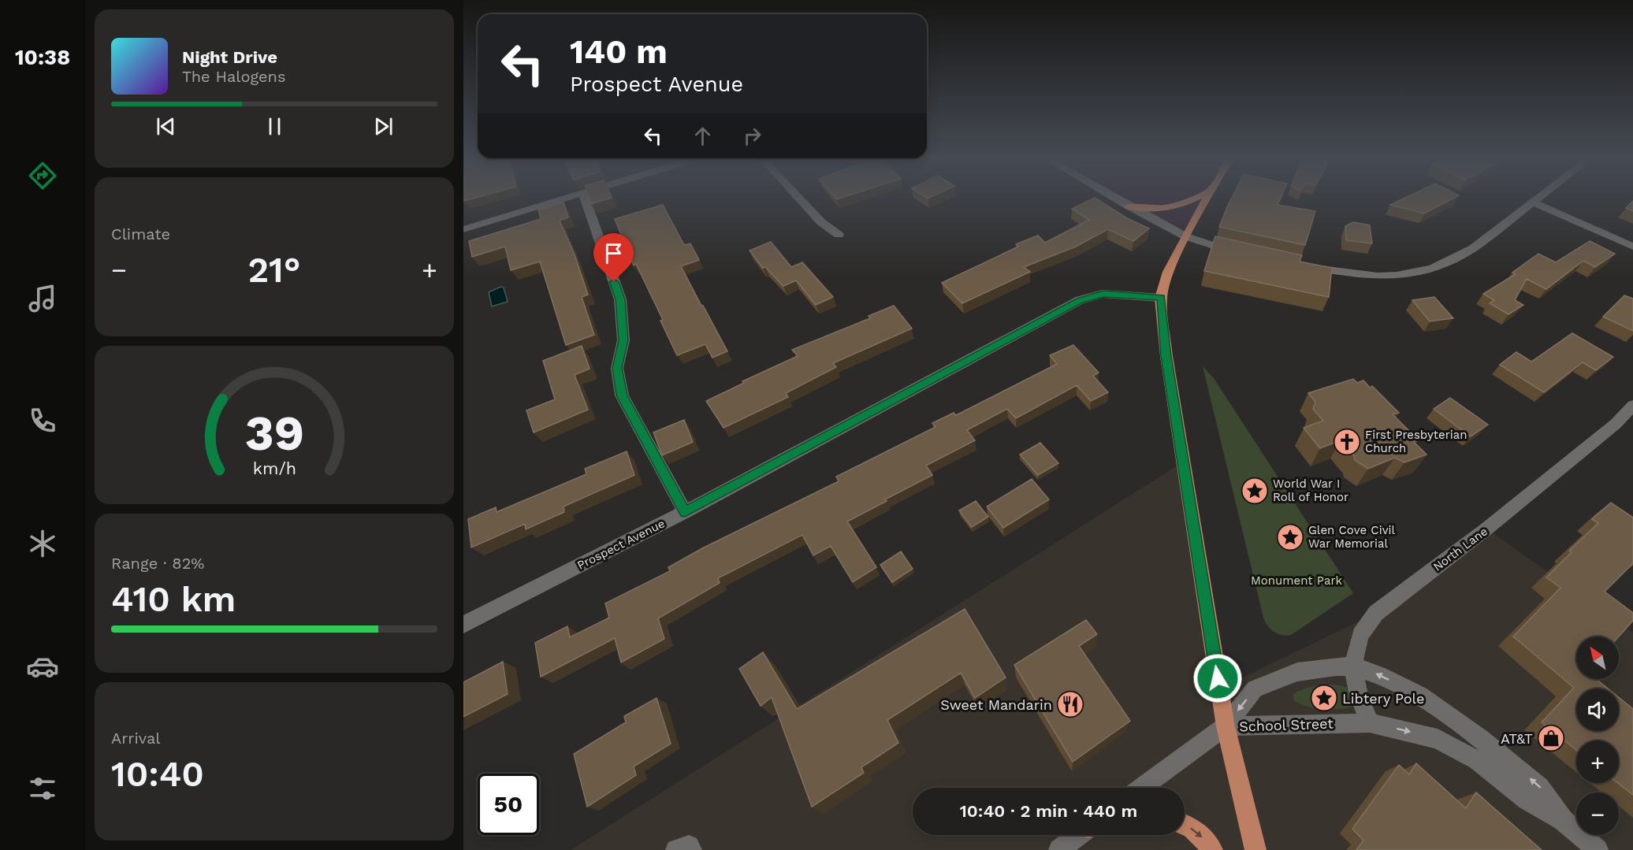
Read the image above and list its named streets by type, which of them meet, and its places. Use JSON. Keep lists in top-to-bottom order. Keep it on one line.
{"streets":{"street":["Prospect Avenue","North Lane","School Street"]},"crossings":[["North Lane","School Street"]],"parks":["Monument Park"],"places":{"church":["First Presbyterian Church"],"place":["World War I Roll of Honor","Glen Cove Civil War Memorial","Libtery Pole"],"restaurant":["Sweet Mandarin"],"shop":["AT&T"]},"north":"top left","page":{"tabs":"10:38","turn":["140 m","Prospect Avenue"],"song":["Night Drive","The Halogens"],"tile":["Climate",["Range · 82%","410 km"],["Arrival","10:40"]],"heat":["−","21°","+"],"map_buttons":["+","−"],"limit":"50","trip":"10:40 · 2 min · 440 m","gauge":["39","km/h"]}}
